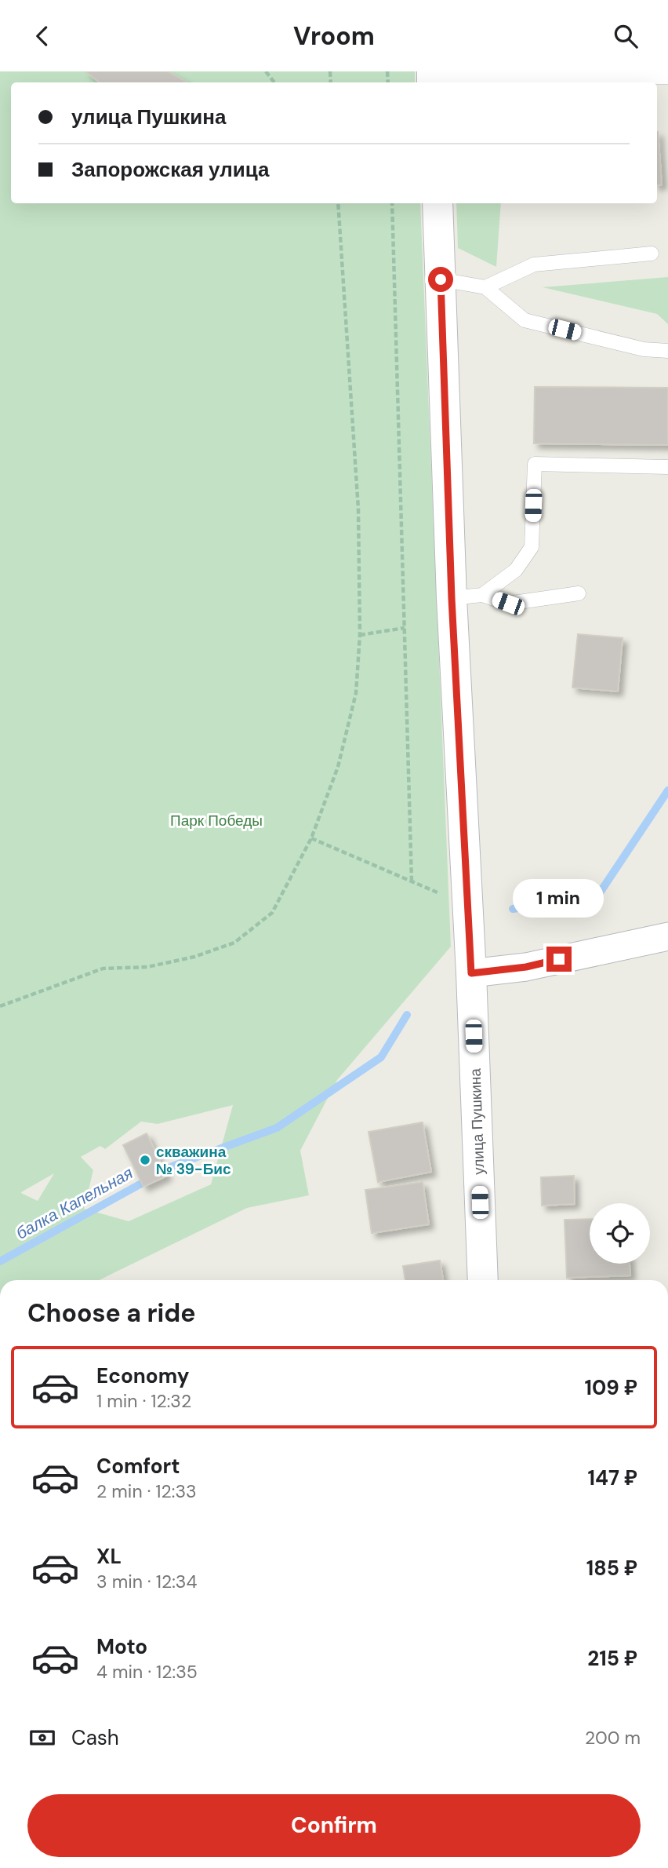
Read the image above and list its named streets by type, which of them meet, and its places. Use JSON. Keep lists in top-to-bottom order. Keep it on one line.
{"streets":{"street":["улица Пушкина"]},"water":["балка Капельная"],"parks":["Парк Победы"],"places":["скважина № 39-Бис"],"page":{"header":"Vroom","banner":["улица Пушкина","Запорожская улица"],"bubble":"1 min","heading":"Choose a ride","list":[{"name":"Economy","note":"1 min · 12:32","value":"109 ₽"},{"name":"Comfort","note":"2 min · 12:33","value":"147 ₽"},{"name":"XL","note":"3 min · 12:34","value":"185 ₽"},{"name":"Moto","note":"4 min · 12:35","value":"215 ₽"}],"pay":["Cash","200 m"],"buttons":"Confirm"}}
